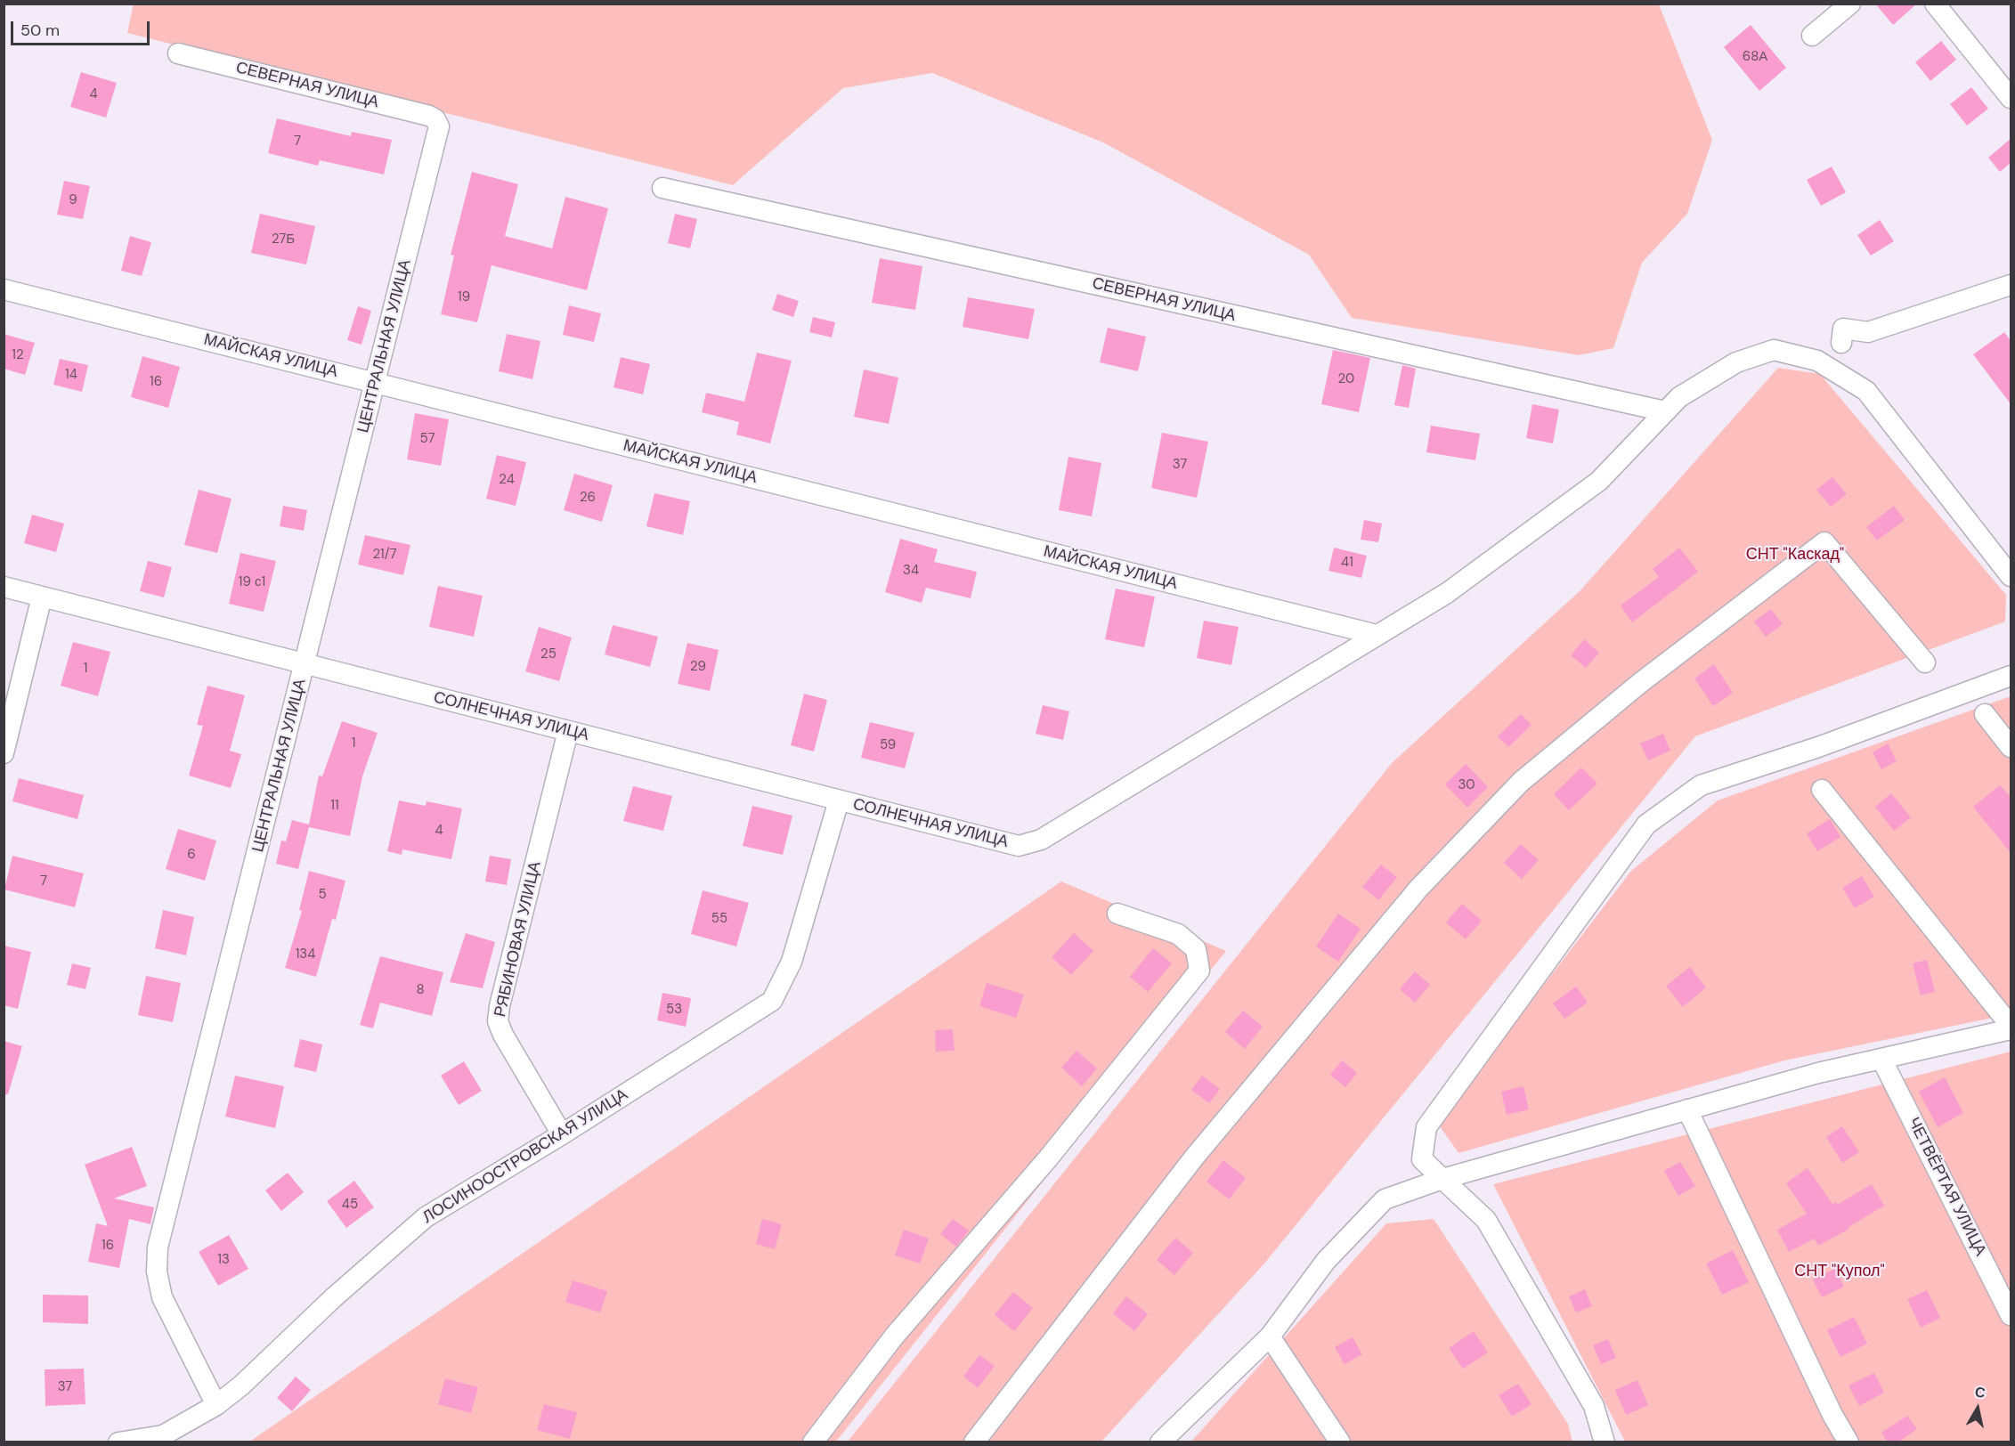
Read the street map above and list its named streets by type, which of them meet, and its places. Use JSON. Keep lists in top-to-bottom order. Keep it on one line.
{"streets":{"street":["СЕВЕРНАЯ УЛИЦА","ЦЕНТРАЛЬНАЯ УЛИЦА","МАЙСКАЯ УЛИЦА","СОЛНЕЧНАЯ УЛИЦА","РЯБИНОВАЯ УЛИЦА","ЛОСИНООСТРОВСКАЯ УЛИЦА","ЧЕТВЁРТАЯ УЛИЦА"]},"crossings":[["СЕВЕРНАЯ УЛИЦА","ЦЕНТРАЛЬНАЯ УЛИЦА"],["ЦЕНТРАЛЬНАЯ УЛИЦА","МАЙСКАЯ УЛИЦА"],["ЦЕНТРАЛЬНАЯ УЛИЦА","СОЛНЕЧНАЯ УЛИЦА"],["ЦЕНТРАЛЬНАЯ УЛИЦА","ЛОСИНООСТРОВСКАЯ УЛИЦА"],["МАЙСКАЯ УЛИЦА","СОЛНЕЧНАЯ УЛИЦА"],["СОЛНЕЧНАЯ УЛИЦА","РЯБИНОВАЯ УЛИЦА"],["СОЛНЕЧНАЯ УЛИЦА","ЛОСИНООСТРОВСКАЯ УЛИЦА"],["РЯБИНОВАЯ УЛИЦА","ЛОСИНООСТРОВСКАЯ УЛИЦА"]],"parks":["СНТ \"Каскад\"","СНТ \"Купол\""],"house_numbers":["68А","4","7","9","27Б","19","12","14","20","16","57","37","24","26","21/7","41","34","19 с1","25","29","1","1","59","30","11","4","6","7","5","55","134","8","53","45","16","13","37"],"scale_bar":"50 m","north":"top"}
